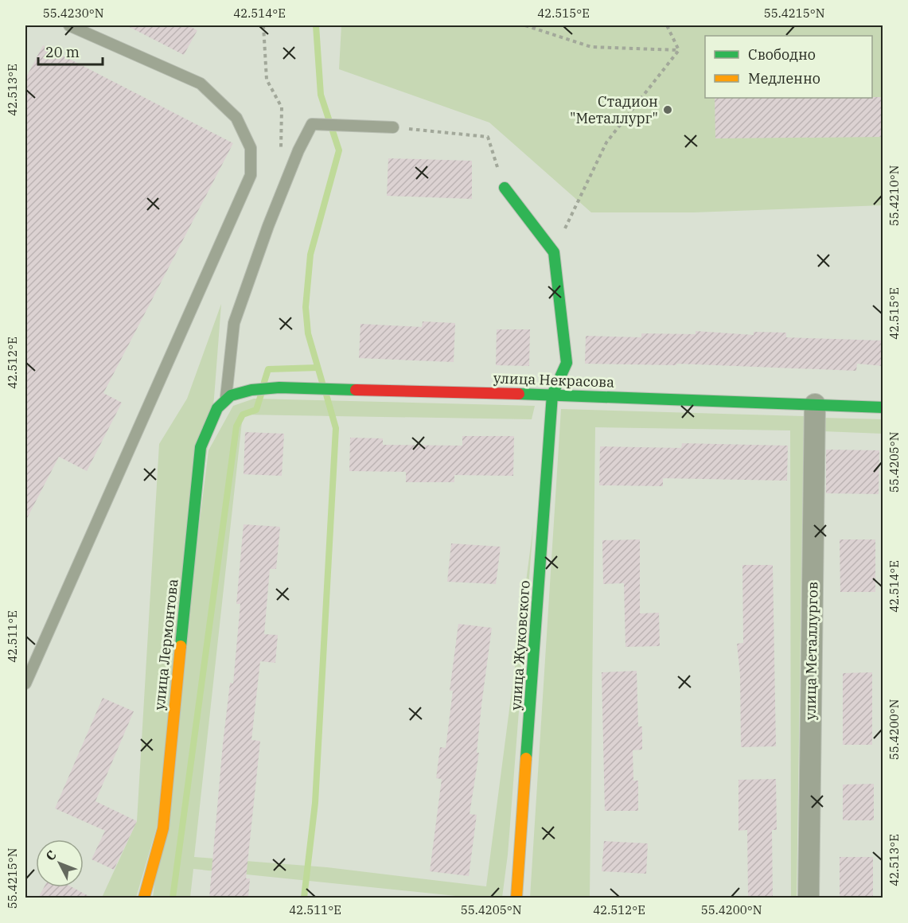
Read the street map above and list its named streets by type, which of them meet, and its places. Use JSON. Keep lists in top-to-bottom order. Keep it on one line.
{"streets":{"street":["улица Некрасова","улица Лермонтова","улица Жуковского","улица Металлургов"]},"crossings":[["улица Некрасова","улица Лермонтова"],["улица Некрасова","улица Жуковского"],["улица Некрасова","улица Металлургов"]],"places":["Стадион \"Металлург\""],"legend":["Свободно","Медленно"],"scale_bar":"20 m","north":"top left","coordinates":["55.4230°N","42.514°E","42.515°E","55.4215°N","42.513°E","55.4210°N","42.512°E","55.4205°N","42.511°E","55.4200°N"]}
